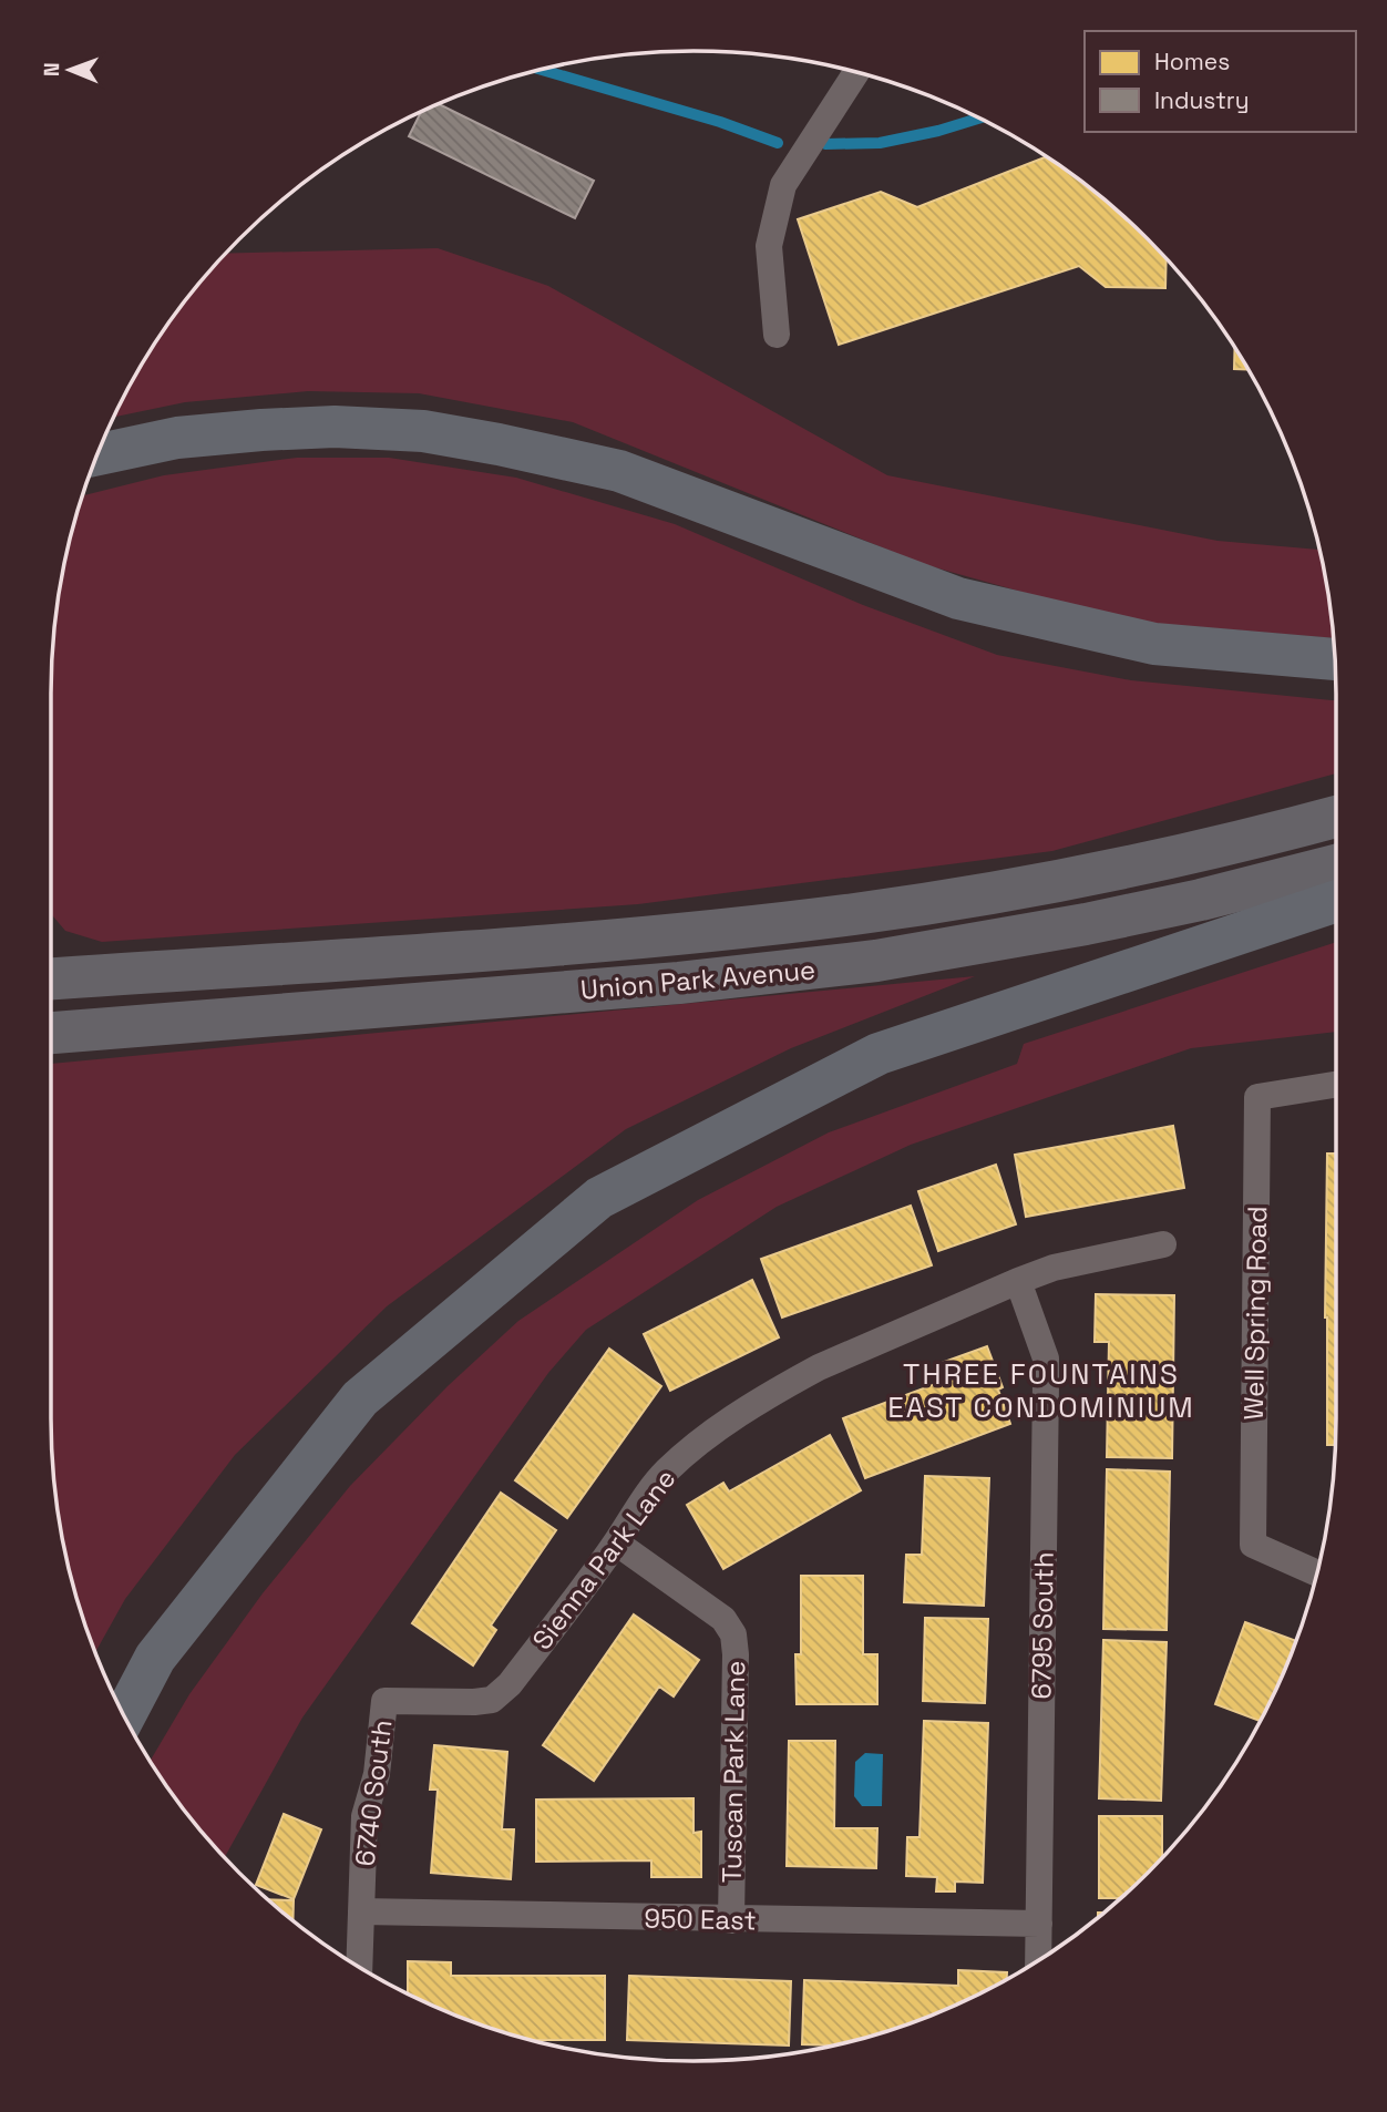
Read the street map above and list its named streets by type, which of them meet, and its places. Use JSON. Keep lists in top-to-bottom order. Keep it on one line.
{"streets":{"main road":["Union Park Avenue"],"street":["Well Spring Road","Sienna Park Lane","6795 South","Tuscan Park Lane","6740 South","950 East"]},"crossings":[["Sienna Park Lane","6795 South"],["Sienna Park Lane","Tuscan Park Lane"],["Sienna Park Lane","6740 South"],["6795 South","950 East"],["Tuscan Park Lane","950 East"],["6740 South","950 East"]],"districts":["THREE FOUNTAINS EAST CONDOMINIUM"],"legend":["Homes","Industry"],"north":"left"}
